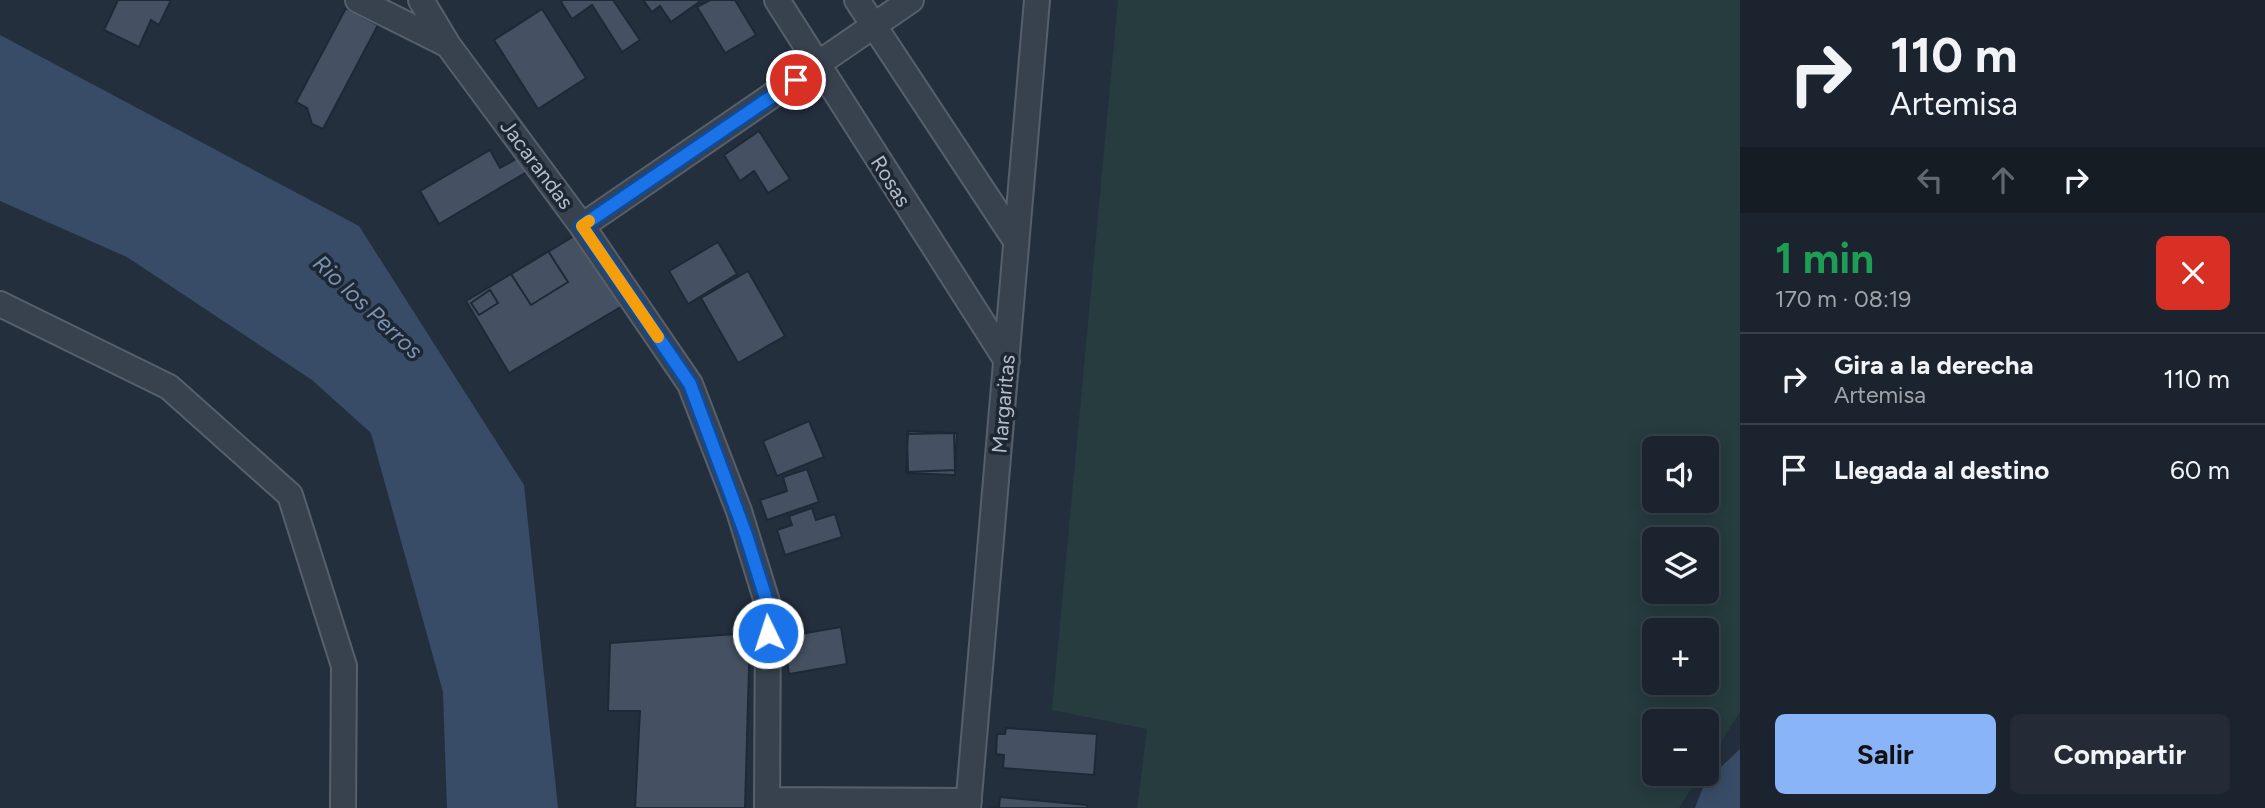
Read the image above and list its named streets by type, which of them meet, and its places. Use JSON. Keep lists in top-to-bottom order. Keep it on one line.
{"streets":{"street":["Jacarandas","Rosas","Margaritas"]},"crossings":[["Rosas","Margaritas"]],"water":["Rio los Perros"],"page":{"turn":["110 m","Artemisa"],"heading":["1 min","170 m · 08:19"],"list":[{"name":"Gira a la derecha","note":"Artemisa","value":"110 m"},{"name":"Llegada al destino","value":"60 m"}],"map_buttons":["+","−"],"buttons":["Salir","Compartir"]}}
